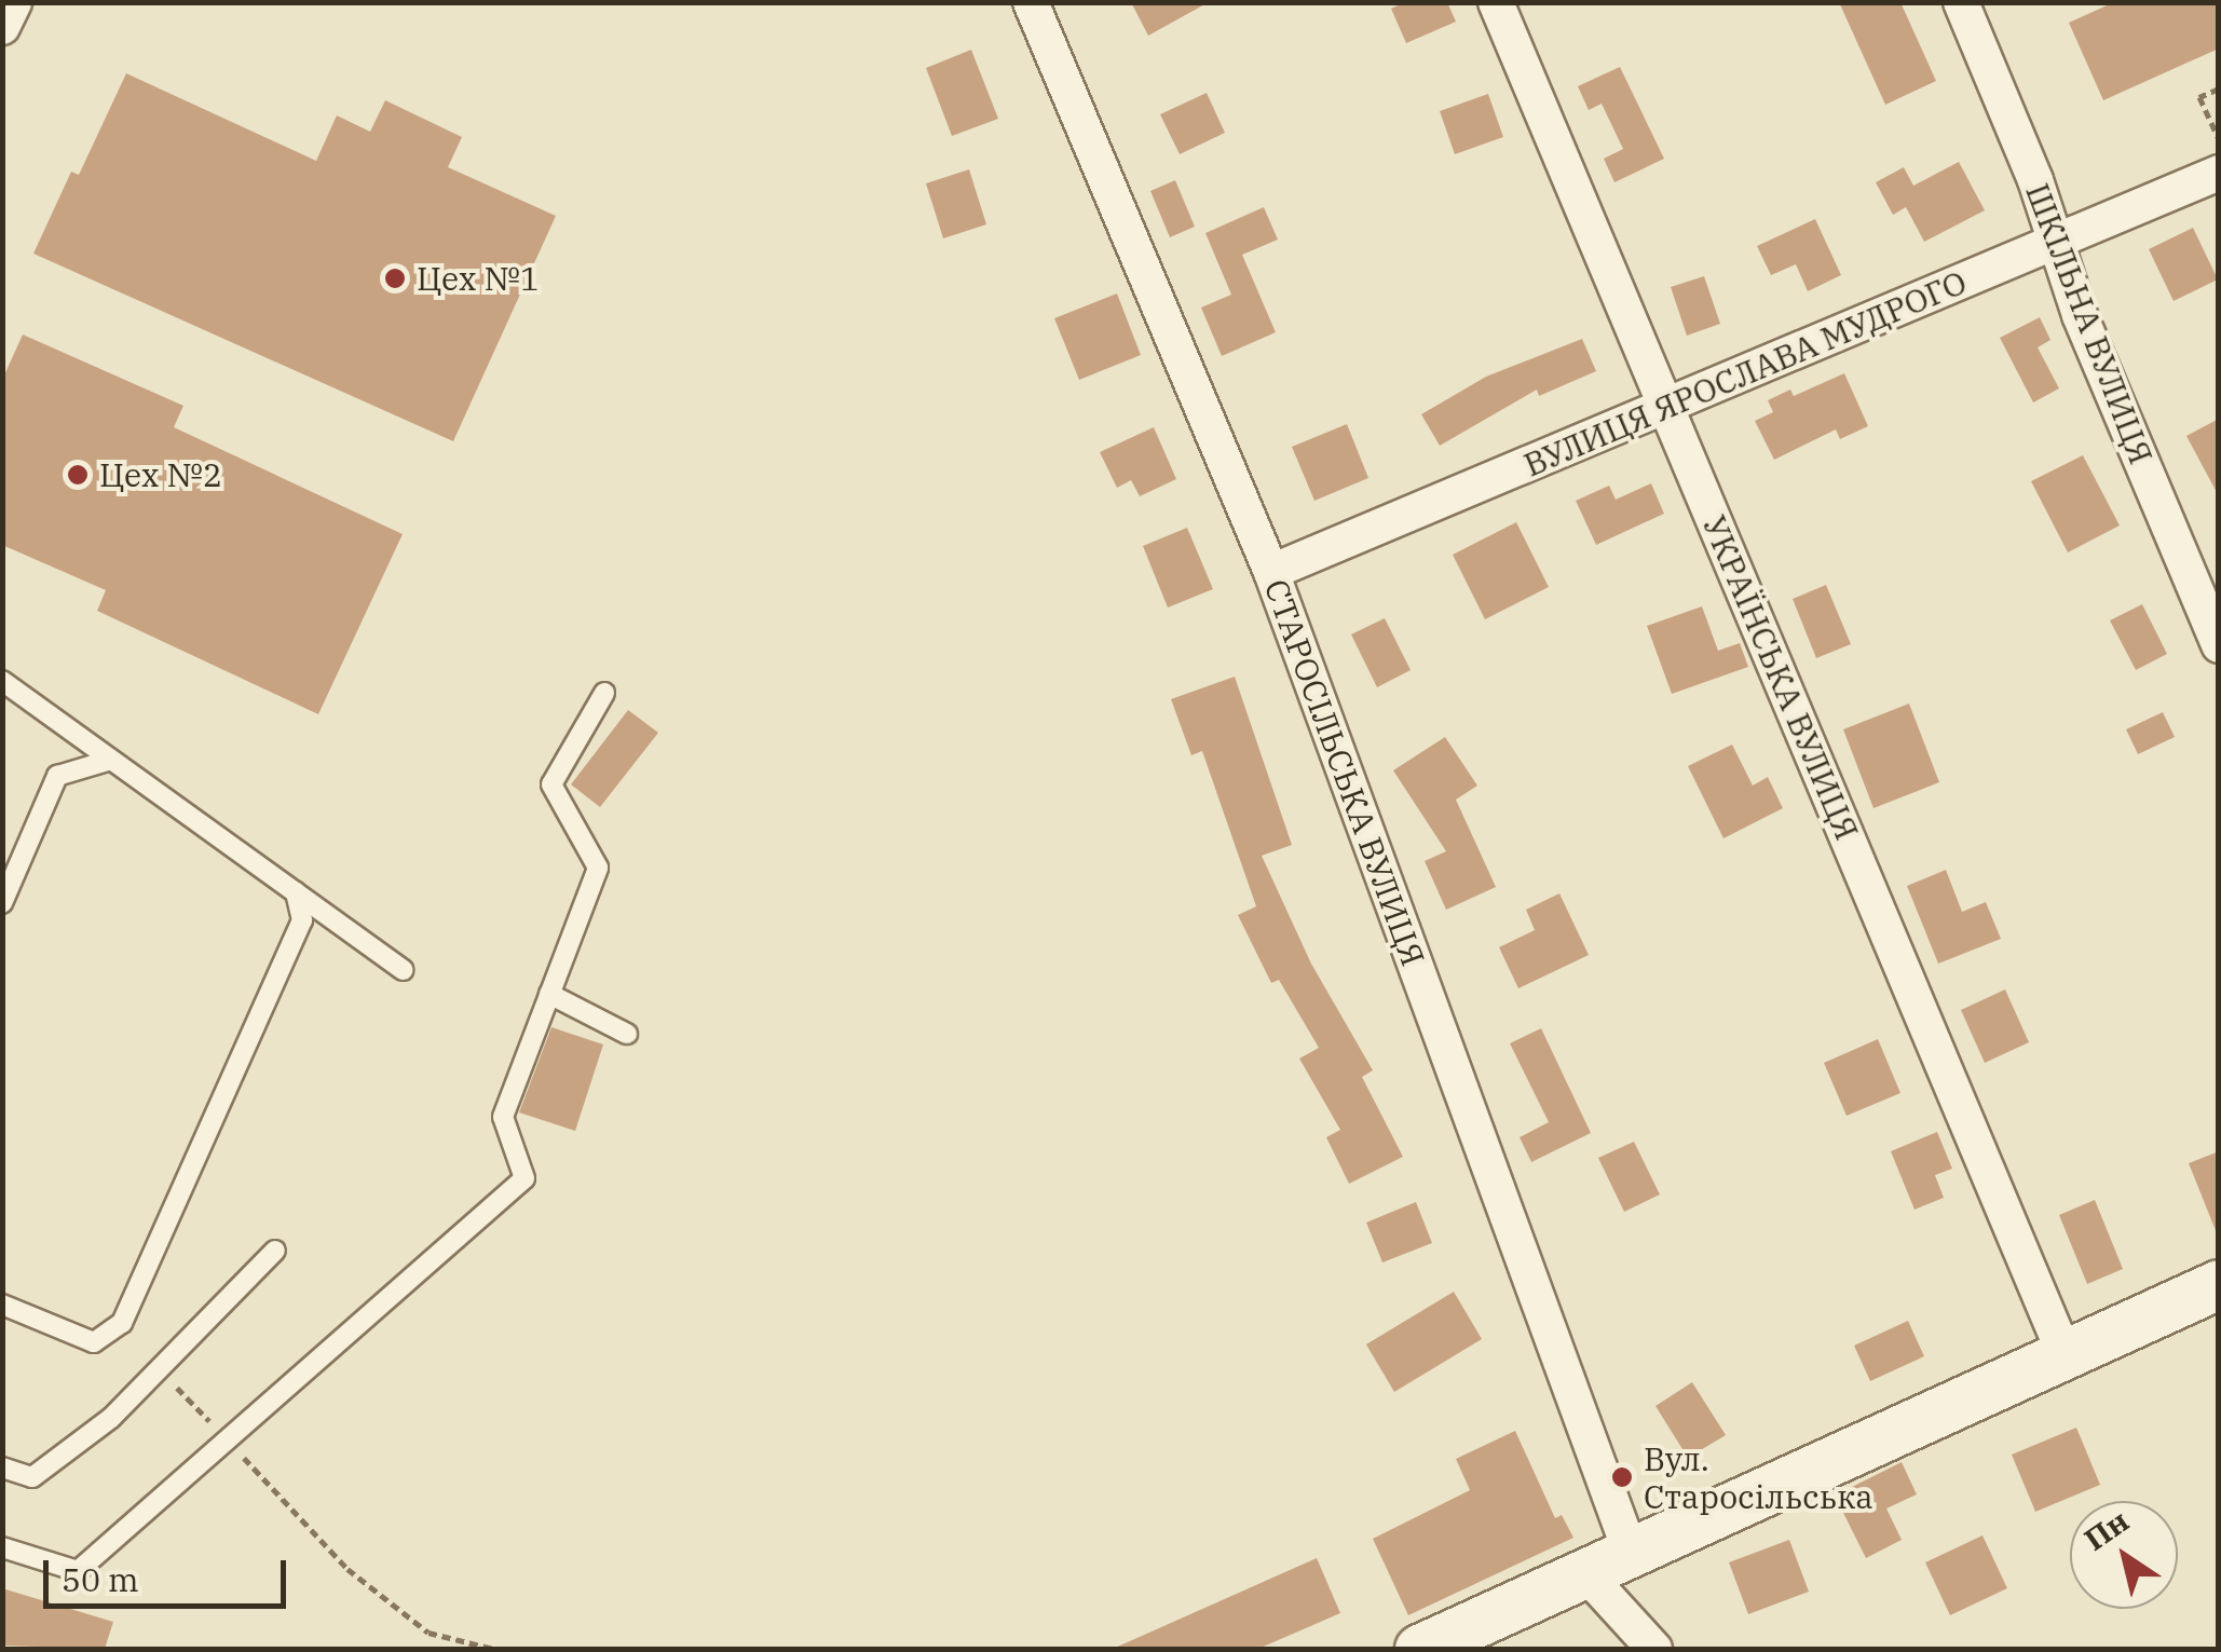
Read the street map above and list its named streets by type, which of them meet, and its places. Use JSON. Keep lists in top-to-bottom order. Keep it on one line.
{"streets":{"street":["ШКІЛЬНА ВУЛИЦЯ","ВУЛИЦЯ ЯРОСЛАВА МУДРОГО","УКРАЇНСЬКА ВУЛИЦЯ","СТАРОСІЛЬСЬКА ВУЛИЦЯ"]},"crossings":[["ШКІЛЬНА ВУЛИЦЯ","ВУЛИЦЯ ЯРОСЛАВА МУДРОГО"],["ВУЛИЦЯ ЯРОСЛАВА МУДРОГО","УКРАЇНСЬКА ВУЛИЦЯ"],["ВУЛИЦЯ ЯРОСЛАВА МУДРОГО","СТАРОСІЛЬСЬКА ВУЛИЦЯ"]],"places":["Цех №1","Цех №2","Вул. Старосільська"],"scale_bar":"50 m","north":"top left"}
